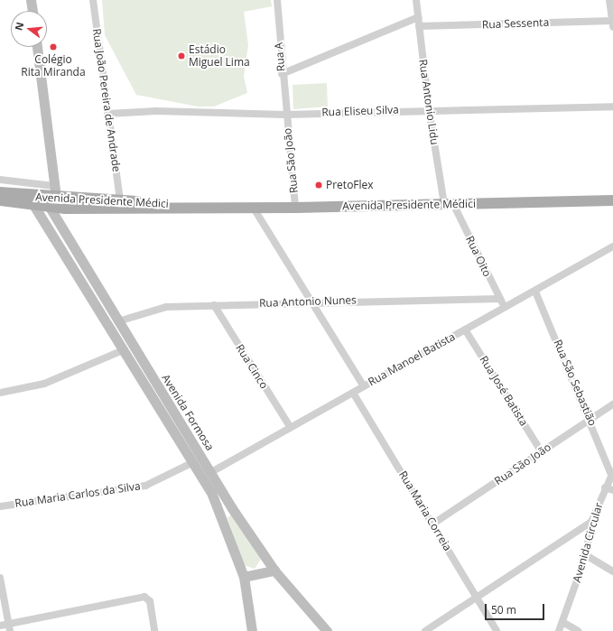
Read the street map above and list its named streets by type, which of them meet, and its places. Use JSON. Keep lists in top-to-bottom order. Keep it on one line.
{"streets":{"main road":["Avenida Presidente Médici","Avenida Formosa"],"street":["Rua Sessenta","Rua A","Rua João Pereira de Andrade","Rua Antonio Lidu","Rua Eliseu Silva","Rua São João","Rua Oito","Rua Antonio Nunes","Rua Manoel Batista","Rua Cinco","Rua São Sebastião","Rua José Batista","Rua Maria Carlos da Silva","Rua Maria Correia","Avenida Circular"]},"crossings":[["Rua Sessenta","Rua Antonio Lidu"],["Rua A","Rua Eliseu Silva"],["Rua A","Rua São João"],["Rua João Pereira de Andrade","Rua Eliseu Silva"],["Rua João Pereira de Andrade","Avenida Presidente Médici"],["Rua Antonio Lidu","Rua Eliseu Silva"],["Rua Antonio Lidu","Avenida Presidente Médici"],["Rua Antonio Lidu","Rua Oito"],["Rua Eliseu Silva","Rua São João"],["Rua São João","Avenida Presidente Médici"],["Rua São João","Rua São Sebastião"],["Rua São João","Rua José Batista"],["Rua São João","Rua Maria Correia"],["Avenida Presidente Médici","Rua Oito"],["Avenida Presidente Médici","Avenida Formosa"],["Rua Oito","Rua Antonio Nunes"],["Rua Oito","Rua Manoel Batista"],["Rua Antonio Nunes","Rua Cinco"],["Rua Antonio Nunes","Avenida Formosa"],["Rua Manoel Batista","Rua Cinco"],["Rua Manoel Batista","Rua São Sebastião"],["Rua Manoel Batista","Rua José Batista"],["Rua Manoel Batista","Avenida Formosa"],["Rua Manoel Batista","Rua Maria Correia"],["Rua São Sebastião","Avenida Circular"],["Avenida Formosa","Rua Maria Carlos da Silva"]],"places":["Colégio Rita Miranda","Estádio Miguel Lima","PretoFlex"],"scale_bar":"50 m","north":"left"}
